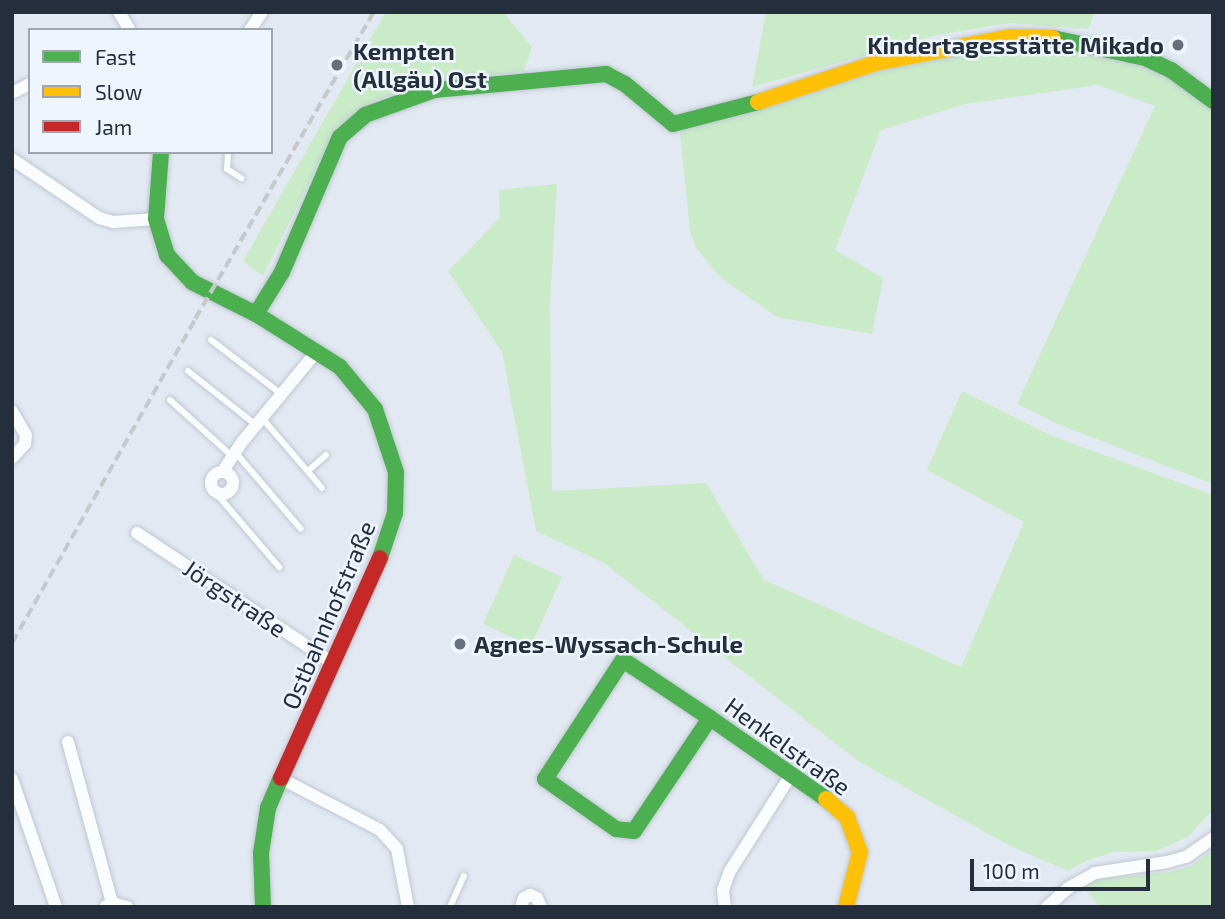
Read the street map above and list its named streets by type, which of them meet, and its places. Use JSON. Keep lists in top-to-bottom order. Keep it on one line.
{"streets":{"street":["Jörgstraße","Ostbahnhofstraße","Henkelstraße"]},"crossings":[["Jörgstraße","Ostbahnhofstraße"]],"places":["Kindertagesstätte Mikado","Kempten (Allgäu) Ost","Agnes-Wyssach-Schule"],"legend":["Fast","Slow","Jam"],"scale_bar":"100 m"}
